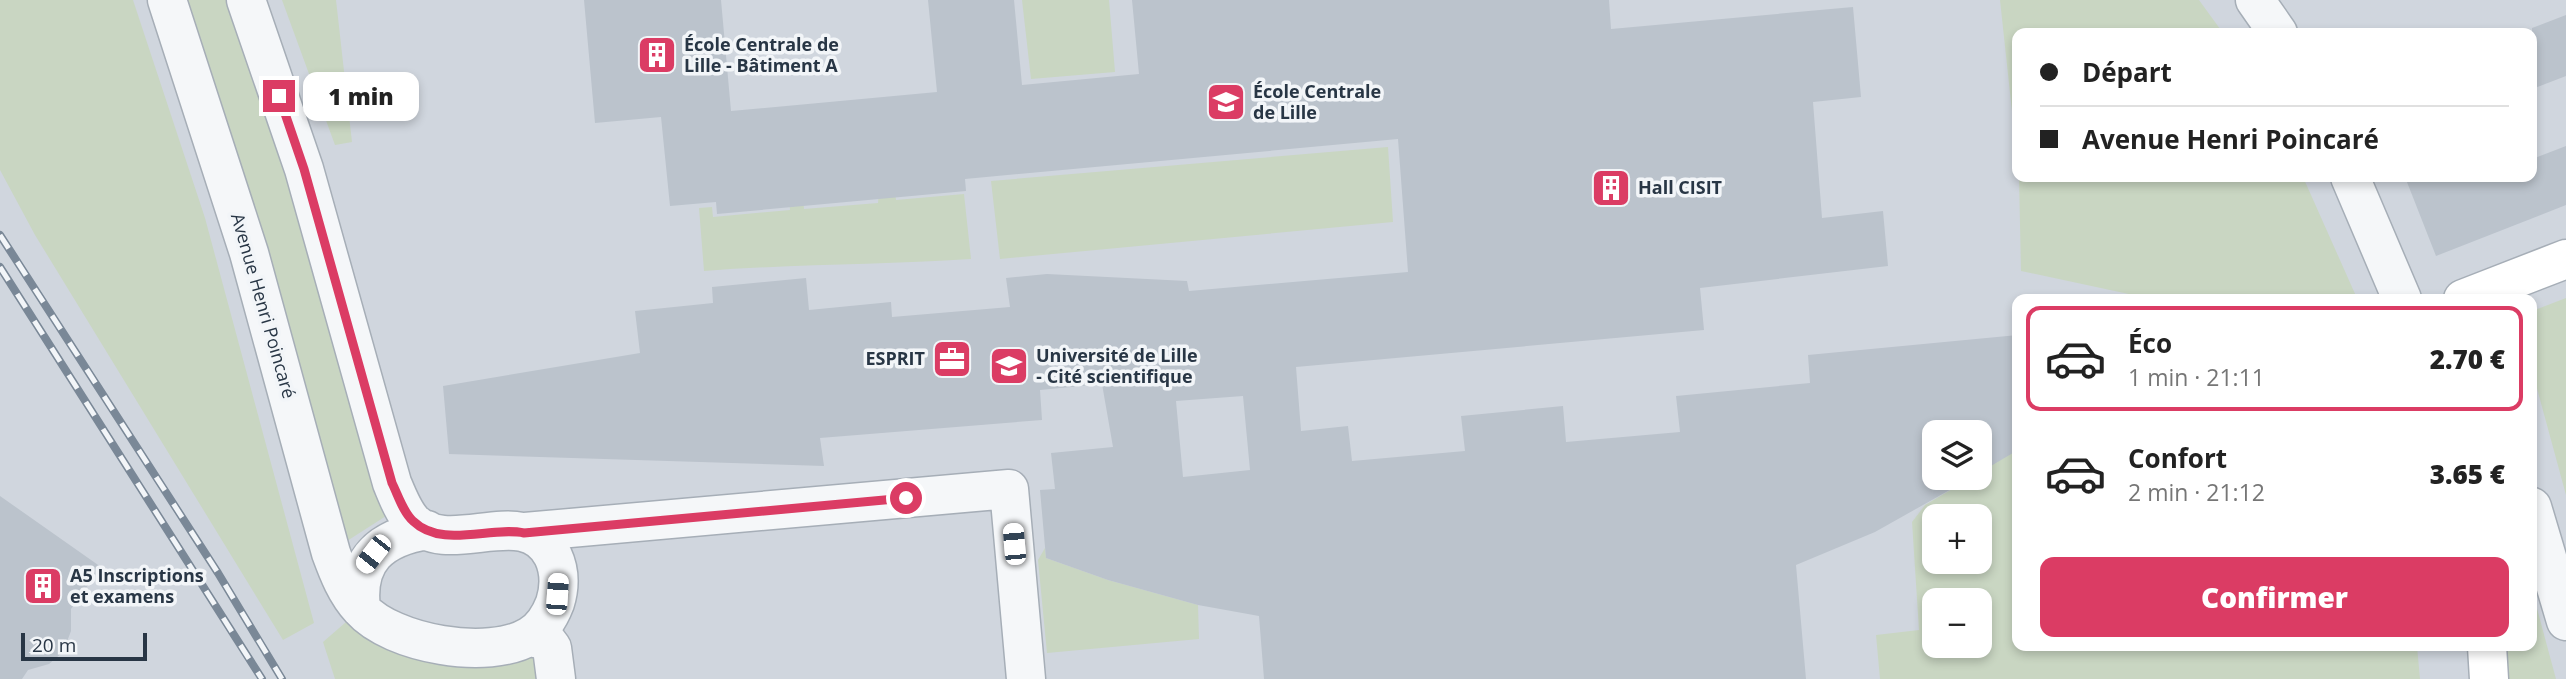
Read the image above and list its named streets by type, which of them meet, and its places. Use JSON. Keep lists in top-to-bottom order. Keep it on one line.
{"streets":{"street":["Avenue Henri Poincaré"]},"places":{"building":["École Centrale de Lille - Bâtiment A","Hall CISIT","A5 Inscriptions et examens"],"school or university":["École Centrale de Lille","Université de Lille ‐ Cité scientifique"],"office":["ESPRIT"]},"scale_bar":"20 m","page":{"banner":["Départ","Avenue Henri Poincaré"],"bubble":"1 min","list":[{"name":"Éco","note":"1 min · 21:11","value":"2.70 €"},{"name":"Confort","note":"2 min · 21:12","value":"3.65 €"}],"map_buttons":["+","−"],"buttons":"Confirmer","scale":"20 m"}}
